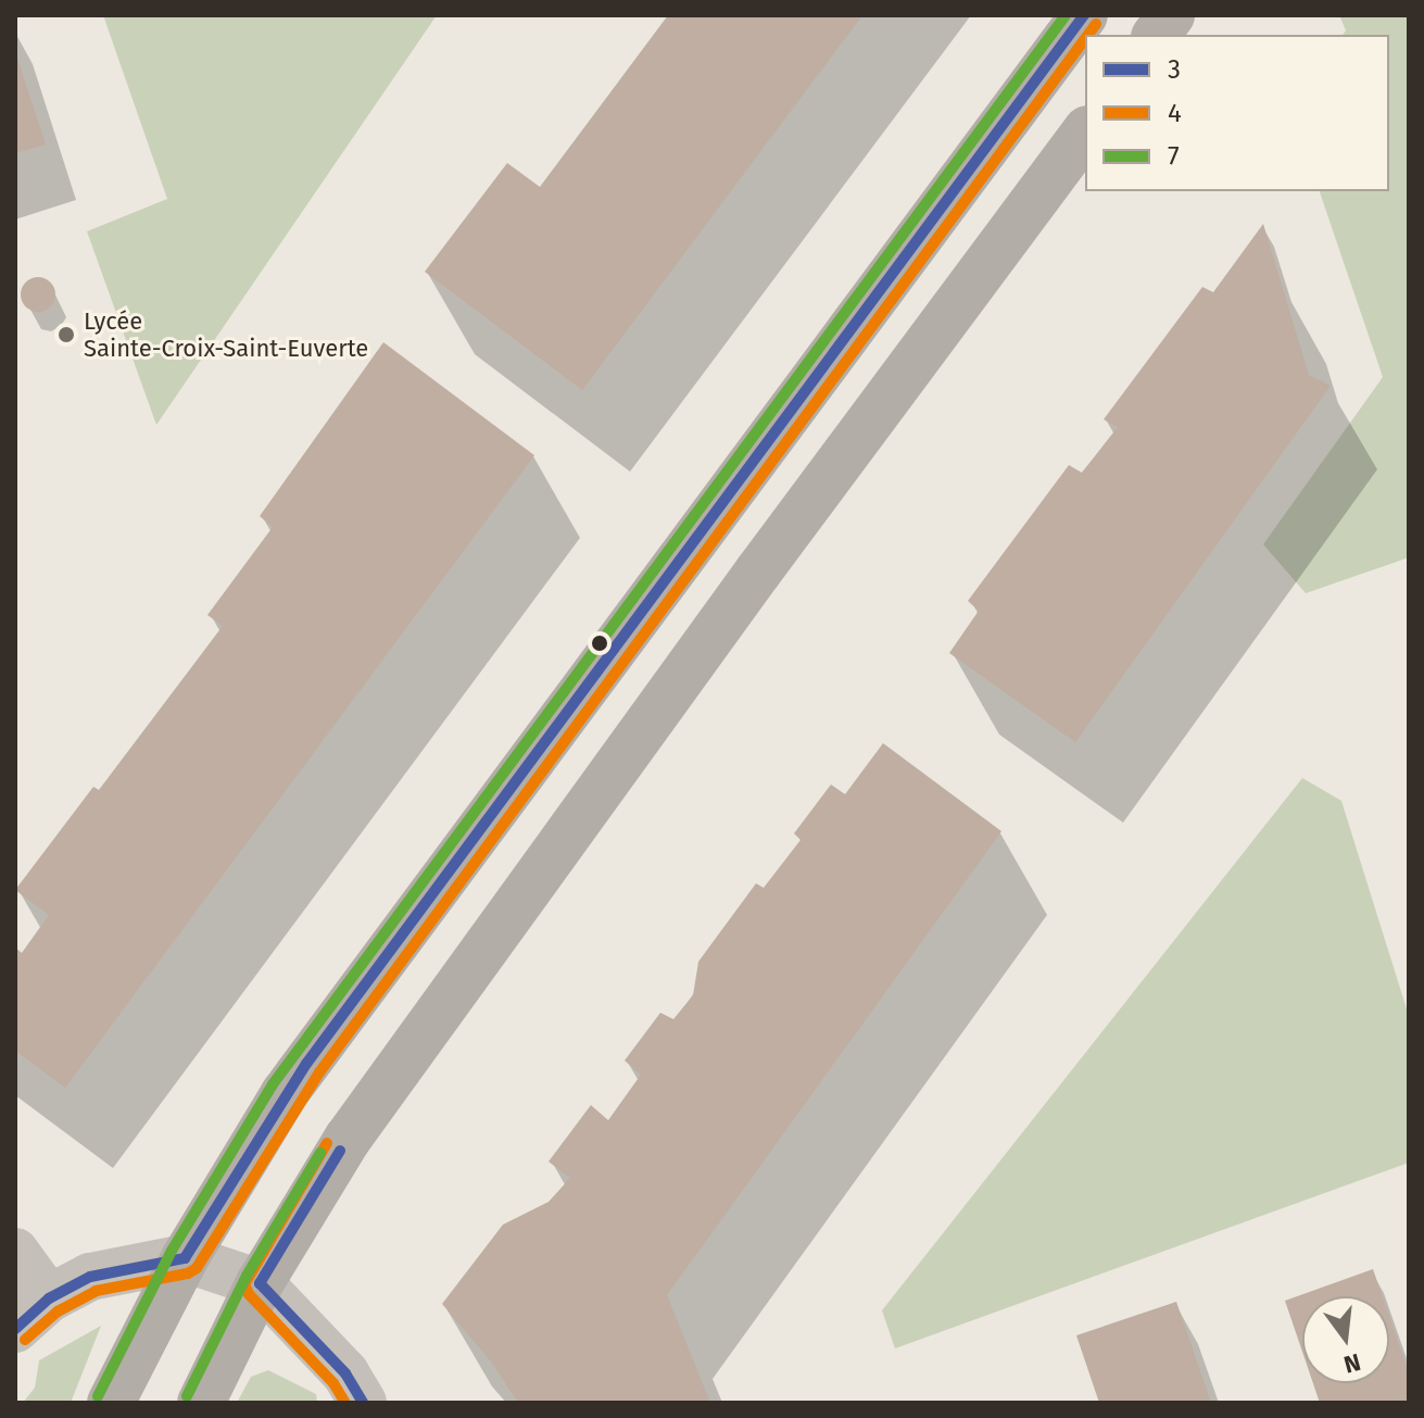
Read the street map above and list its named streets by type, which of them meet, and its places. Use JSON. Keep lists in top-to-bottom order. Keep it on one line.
{"places":["Lycée Sainte-Croix-Saint-Euverte"],"lines":["transit line 3","transit line 7","transit line 4"],"legend":["3","4","7"],"north":"bottom"}
